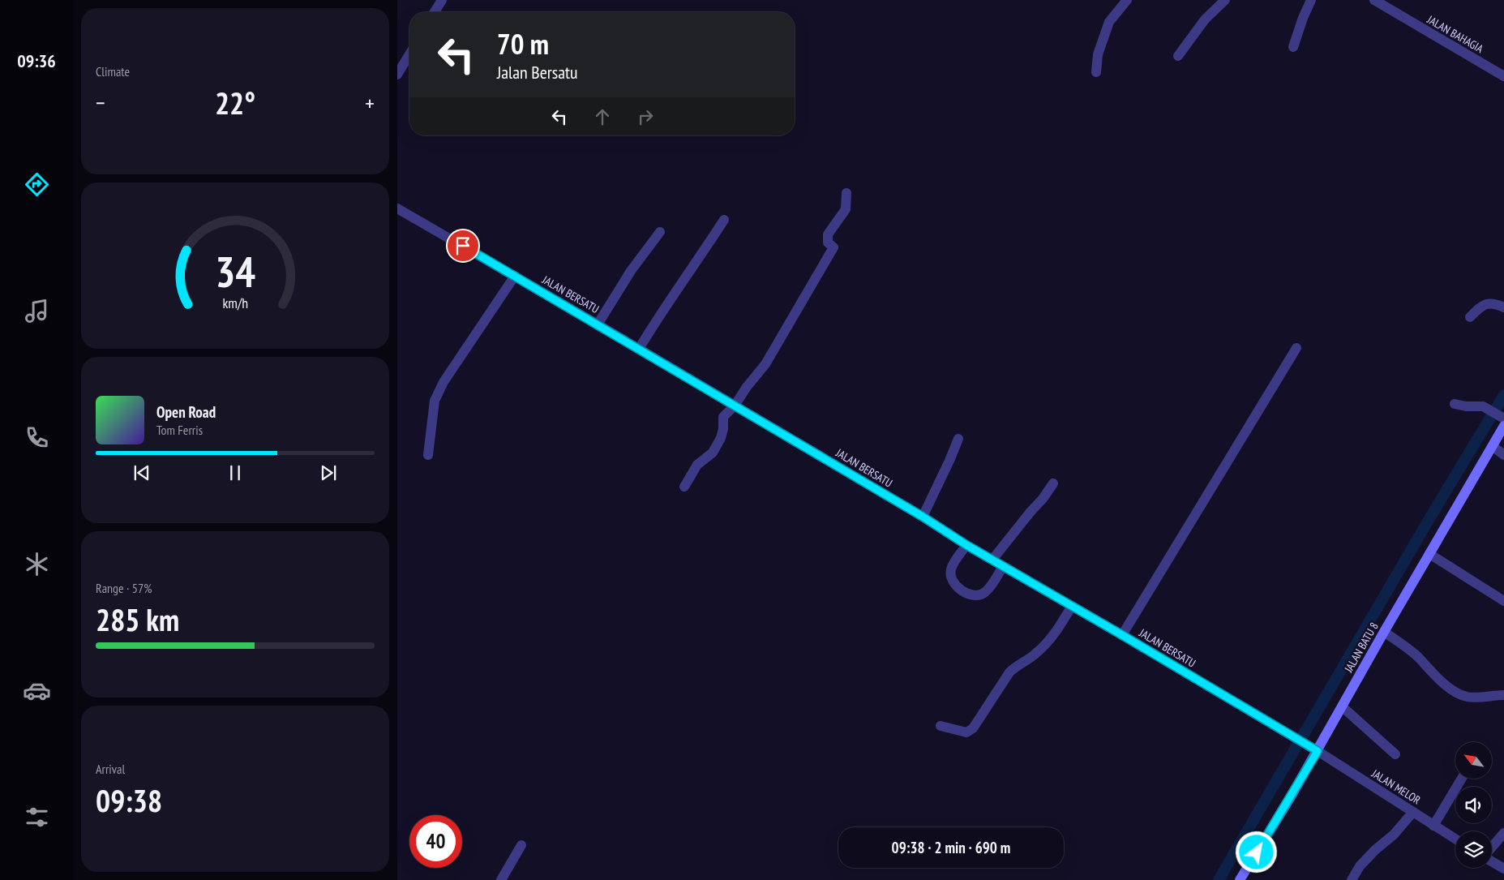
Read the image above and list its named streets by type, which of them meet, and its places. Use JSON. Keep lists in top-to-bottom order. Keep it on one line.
{"streets":{"street":["JALAN BAHAGIA","JALAN BERSATU","JALAN BATU 8","JALAN MELOR"]},"crossings":[["JALAN BERSATU","JALAN BATU 8"],["JALAN BERSATU","JALAN MELOR"],["JALAN BATU 8","JALAN MELOR"]],"north":"top left","page":{"tabs":"09:36","tile":["Climate",["Range · 57%","285 km"],["Arrival","09:38"]],"turn":["70 m","Jalan Bersatu"],"heat":["−","22°","+"],"song":["Open Road","Tom Ferris"],"limit":"40","trip":"09:38 · 2 min · 690 m","gauge":["34","km/h"]}}
